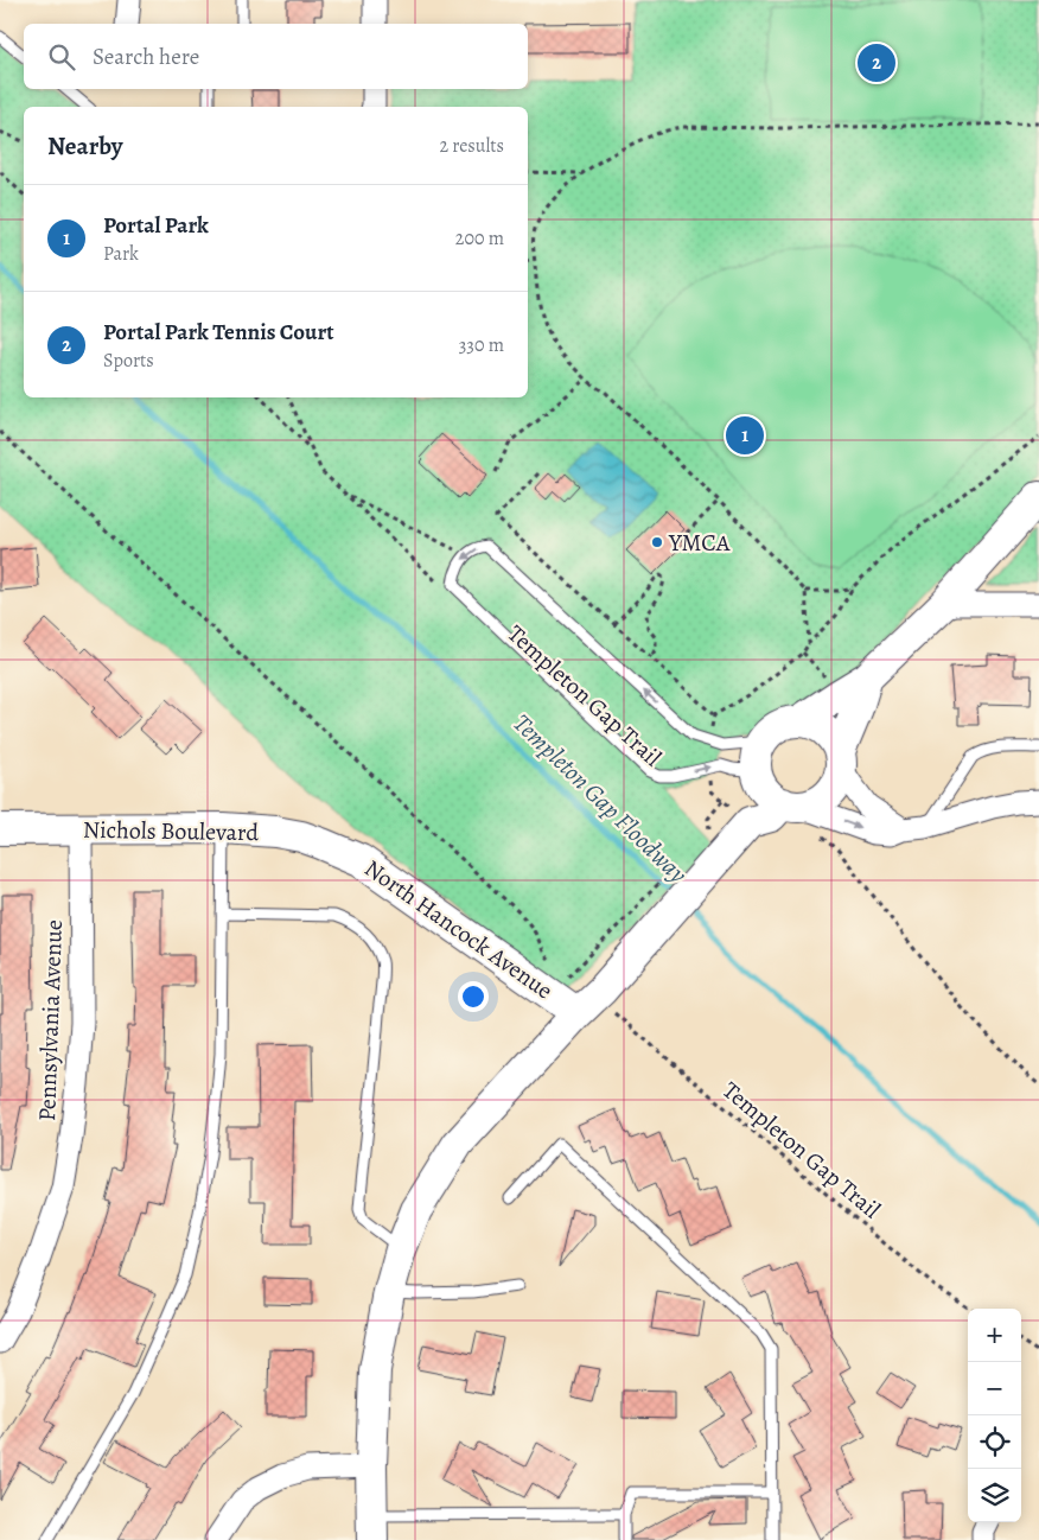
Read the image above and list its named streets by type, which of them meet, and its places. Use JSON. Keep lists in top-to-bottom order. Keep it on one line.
{"streets":{"street":["Nichols Boulevard","North Hancock Avenue","Pennsylvania Avenue"],"path":["Templeton Gap Trail"]},"crossings":[["Templeton Gap Trail","North Hancock Avenue"],["Nichols Boulevard","North Hancock Avenue"],["Nichols Boulevard","Pennsylvania Avenue"]],"water":["Templeton Gap Floodway"],"places":["YMCA"],"page":{"search":"Search here","pins":["2","1"],"heading":["Nearby","2 results"],"list":[{"mark":"1","name":"Portal Park","note":"Park","value":"200 m"},{"mark":"2","name":"Portal Park Tennis Court","note":"Sports","value":"330 m"}],"map_buttons":["+","−"]}}
